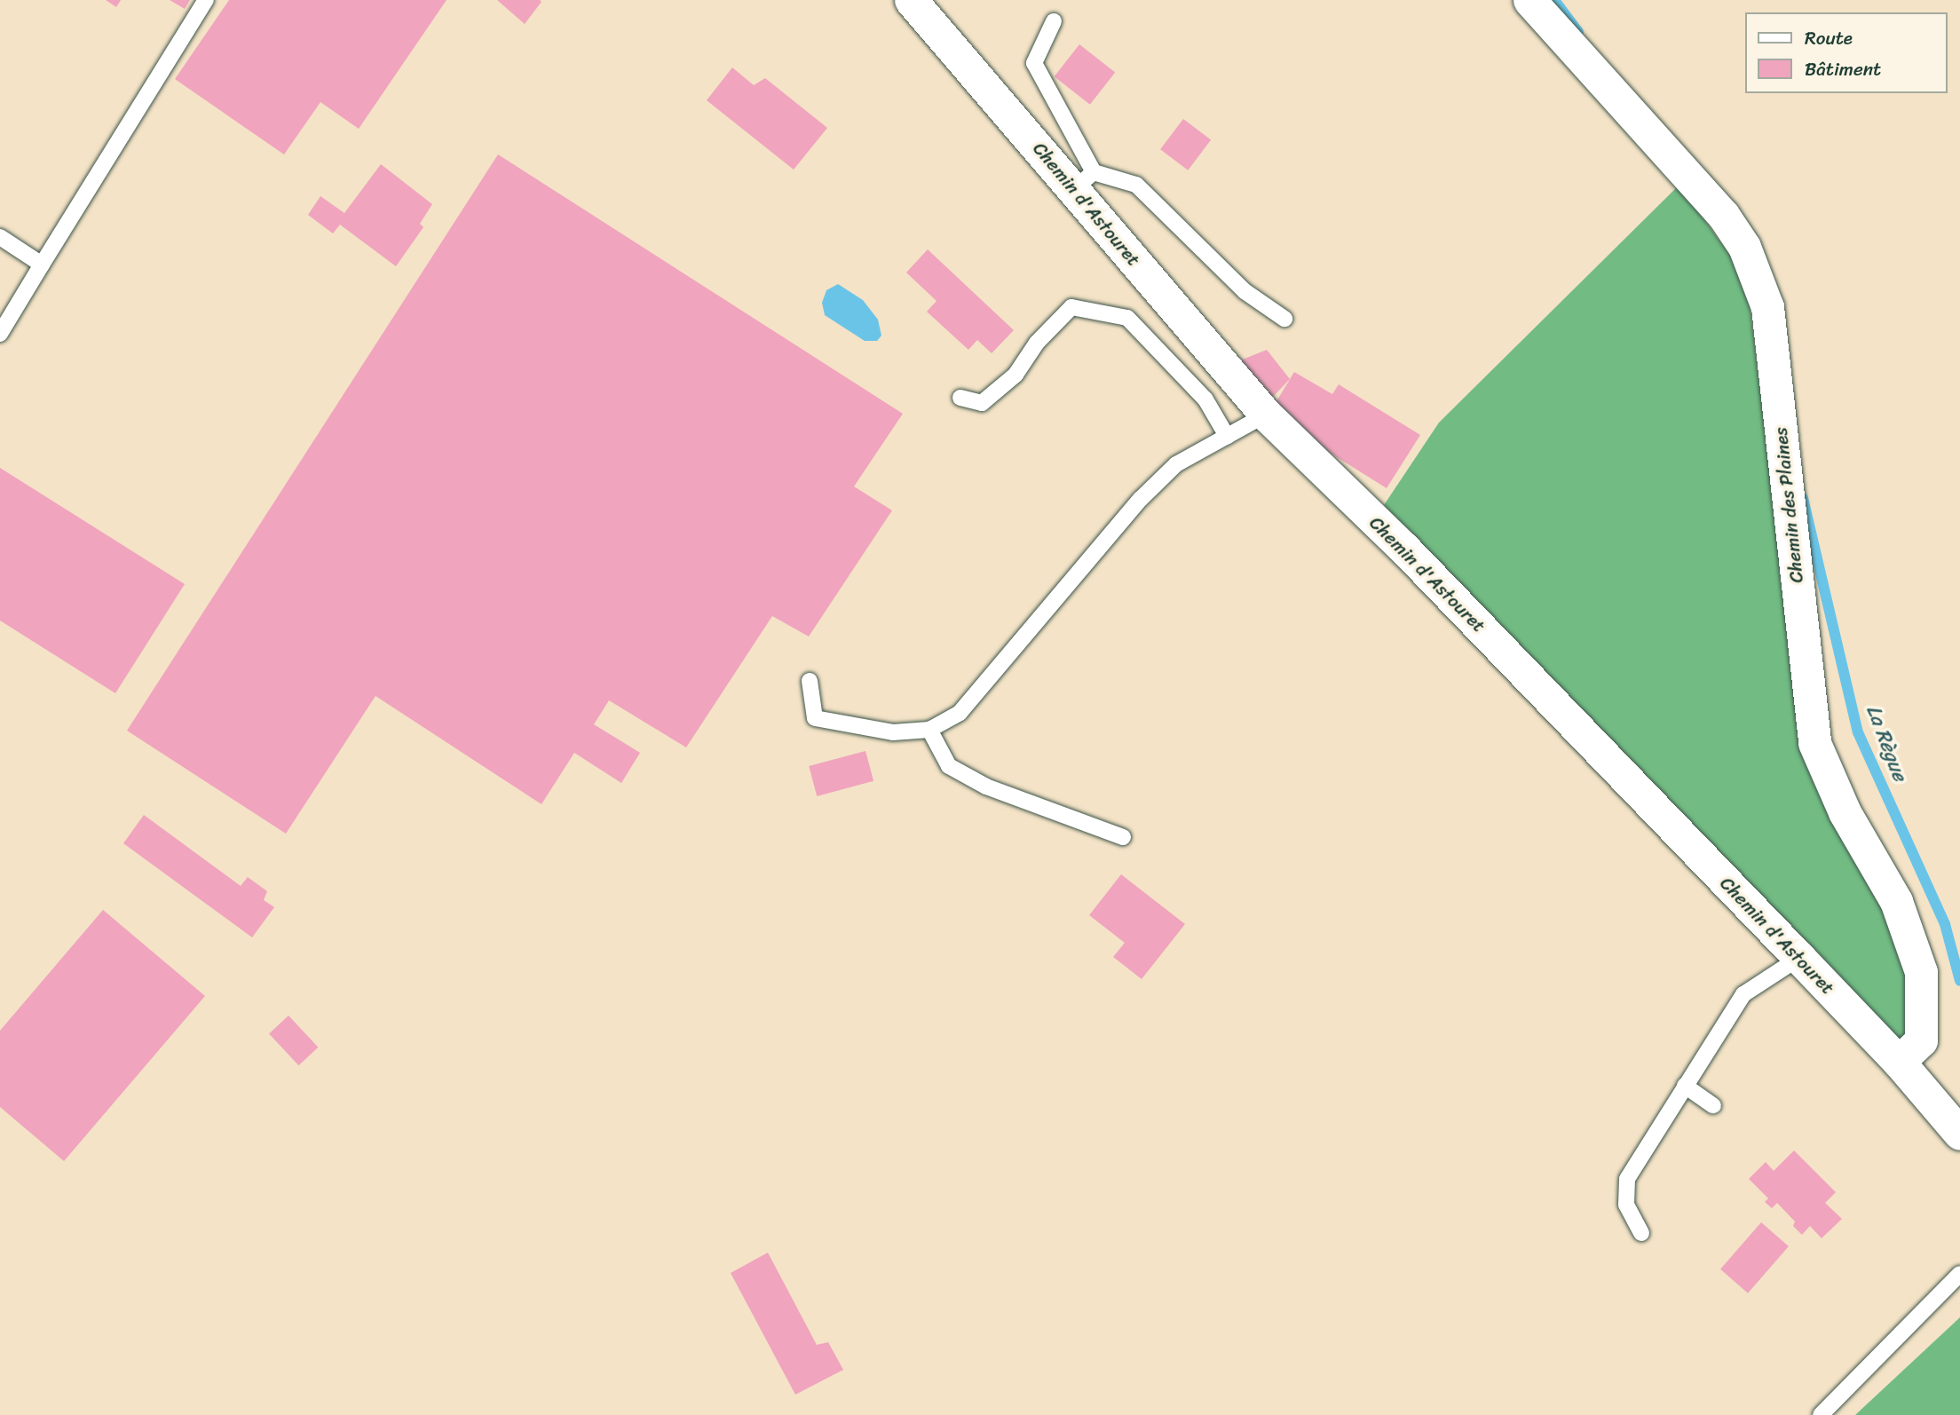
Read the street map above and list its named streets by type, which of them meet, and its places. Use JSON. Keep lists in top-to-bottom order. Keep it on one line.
{"streets":{"street":["Chemin d'Astouret","Chemin des Plaines"]},"crossings":[["Chemin d'Astouret","Chemin des Plaines"]],"water":["La Règue"],"legend":["Route","Bâtiment"]}
